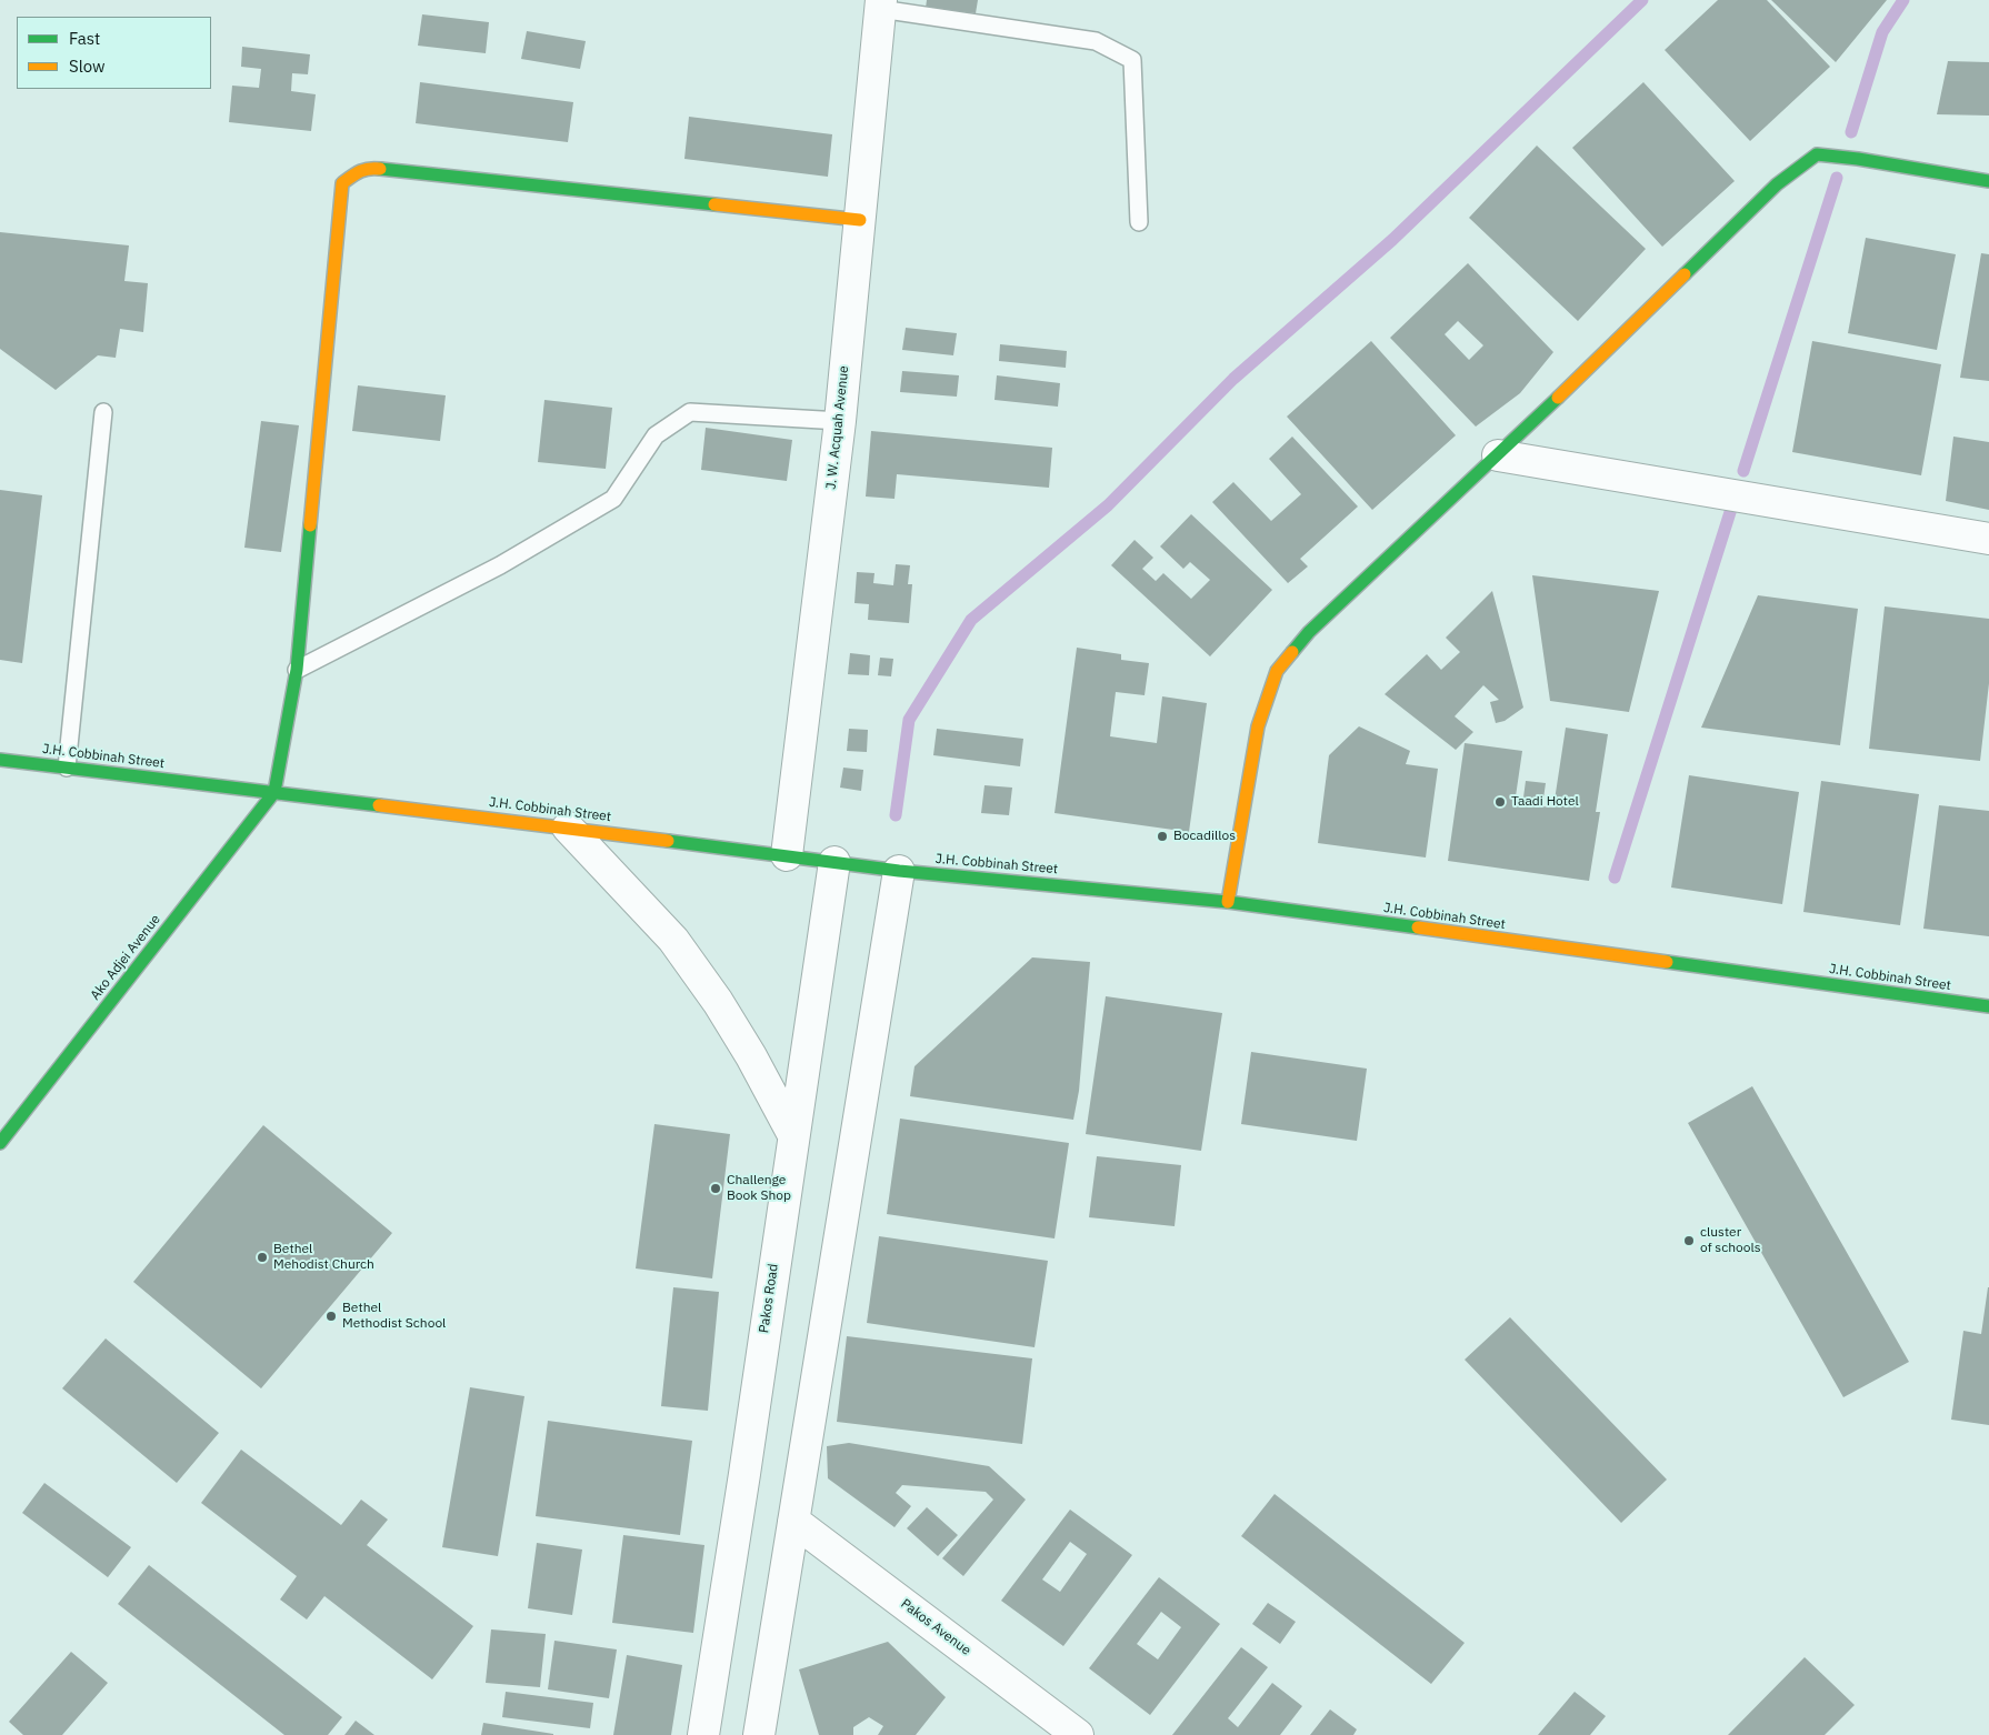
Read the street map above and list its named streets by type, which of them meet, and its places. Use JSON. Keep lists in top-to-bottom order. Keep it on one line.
{"streets":{"street":["J. W. Acquah Avenue","J.H. Cobbinah Street","Ako Adjei Avenue","Pakos Road","Pakos Avenue"]},"crossings":[["J. W. Acquah Avenue","J.H. Cobbinah Street"],["J.H. Cobbinah Street","Ako Adjei Avenue"],["J.H. Cobbinah Street","Pakos Road"]],"places":["Taadi Hotel","Bocadillos","Challenge Book Shop","cluster of schools","Bethel Mehodist Church","Bethel Methodist School"],"legend":["Fast","Slow"]}
